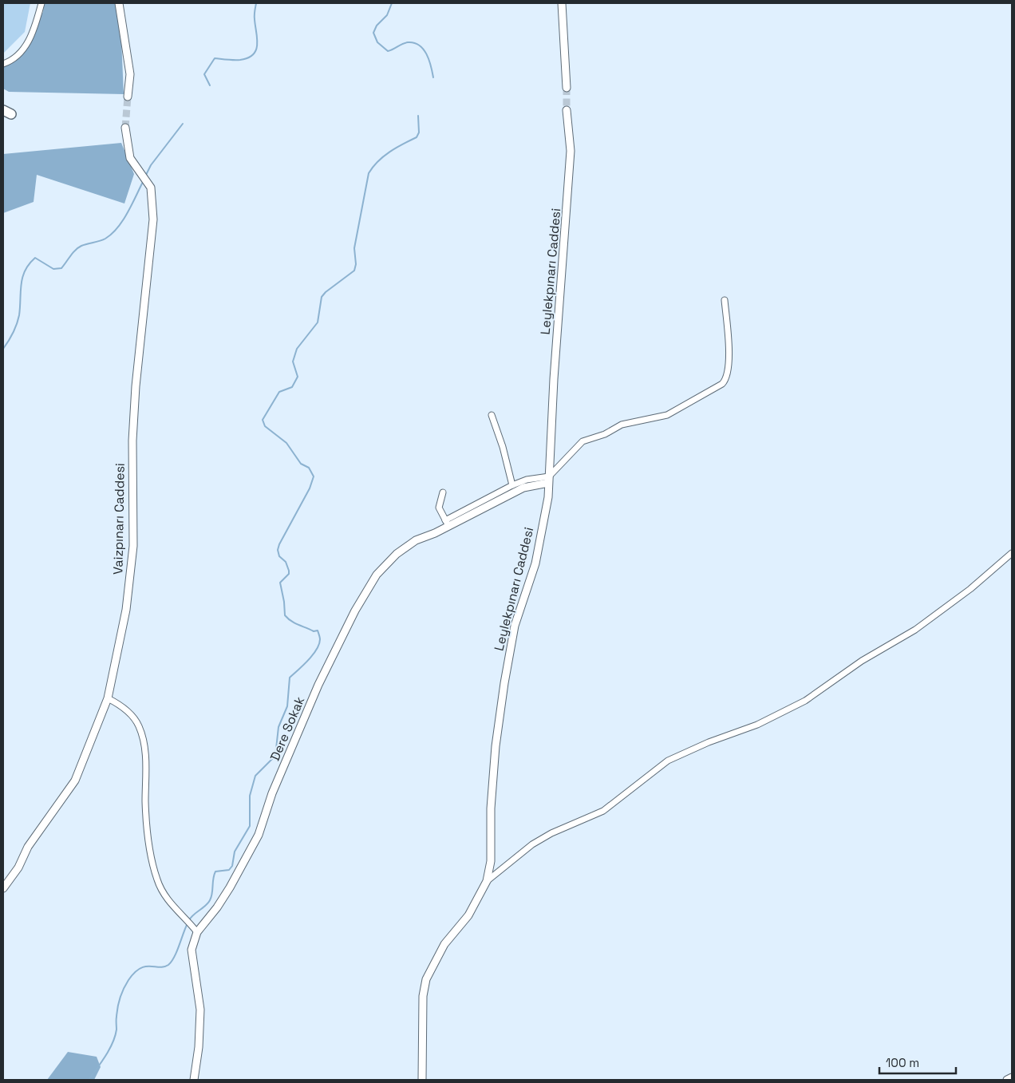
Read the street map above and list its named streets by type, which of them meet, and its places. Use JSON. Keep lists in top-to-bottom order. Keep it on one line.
{"streets":{"street":["Leylekpınarı Caddesi","Vaizpınarı Caddesi","Dere Sokak"]},"crossings":[["Leylekpınarı Caddesi","Dere Sokak"]],"scale_bar":"100 m"}
